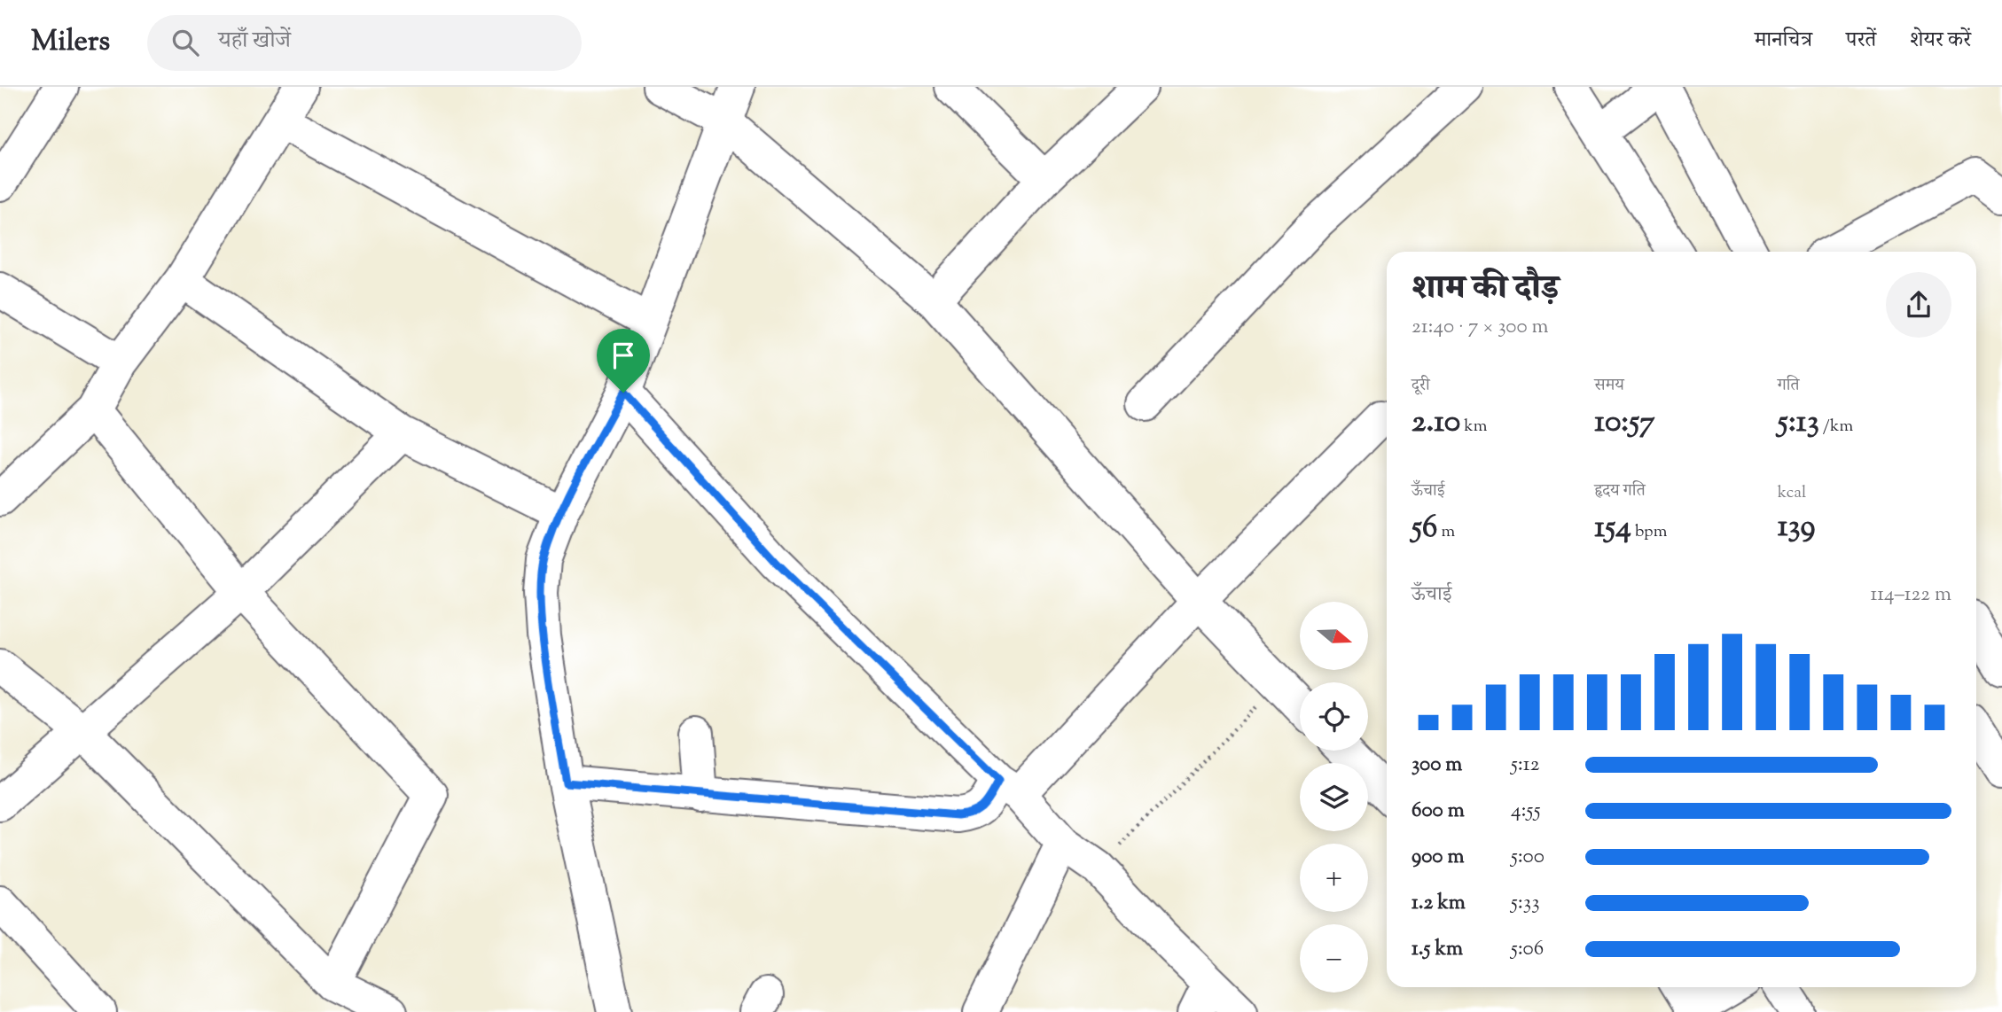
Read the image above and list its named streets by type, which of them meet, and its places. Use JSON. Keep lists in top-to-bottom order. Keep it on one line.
{"north":"right","page":{"header":"Milers","search":"यहाँ खोजें","nav":["मानचित्र","परतें","शेयर करें"],"heading":["शाम की दौड़","21:40 · 7 × 300 m"],"stats":[["दूरी","2.10 km"],["समय","10:57"],["गति","5:13 /km"],["ऊँचाई","56 m"],["हृदय गति","154 bpm"],["kcal","139"]],"chart":["ऊँचाई","114–122 m"],"map_buttons":["+","−"],"list":[{"name":"300 m","note":"5:12"},{"name":"600 m","note":"4:55"},{"name":"900 m","note":"5:00"},{"name":"1.2 km","note":"5:33"},{"name":"1.5 km","note":"5:06"}]}}
